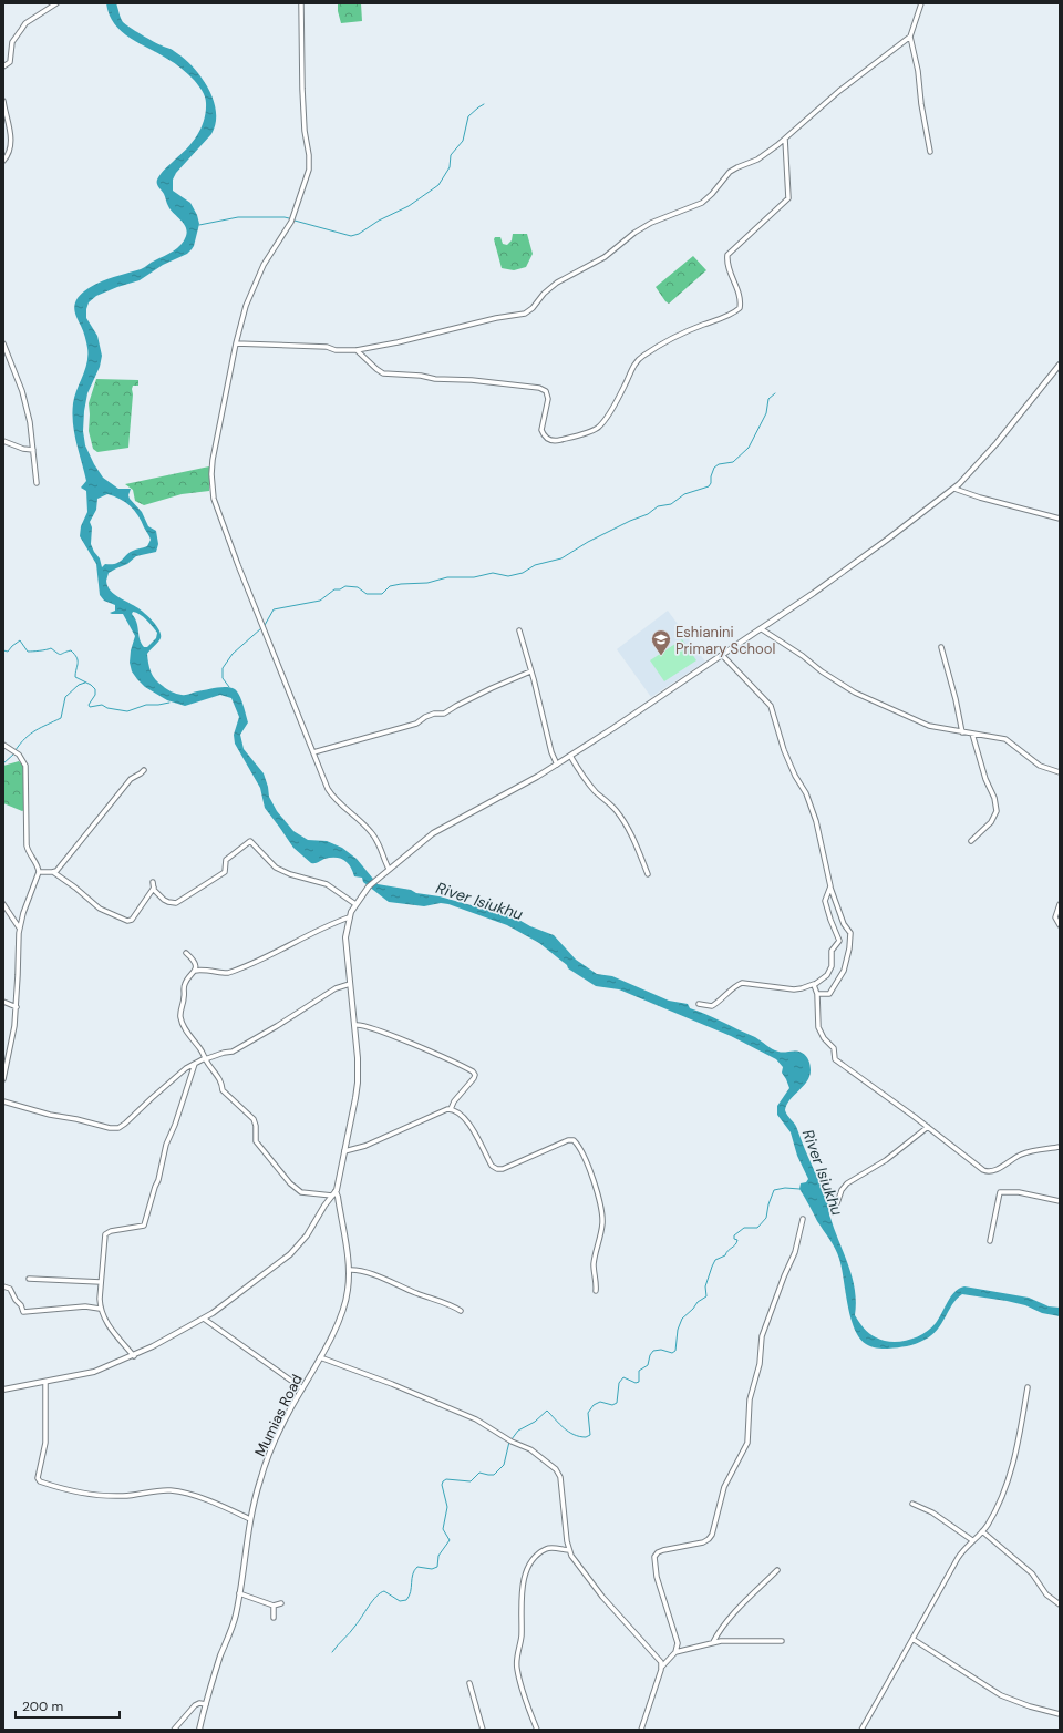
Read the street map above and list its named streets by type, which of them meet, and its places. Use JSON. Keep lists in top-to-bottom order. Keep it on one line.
{"streets":{"street":["Mumias Road"]},"water":["River Isiukhu"],"places":{"school or university":["Eshianini Primary School"]},"scale_bar":"200 m"}
